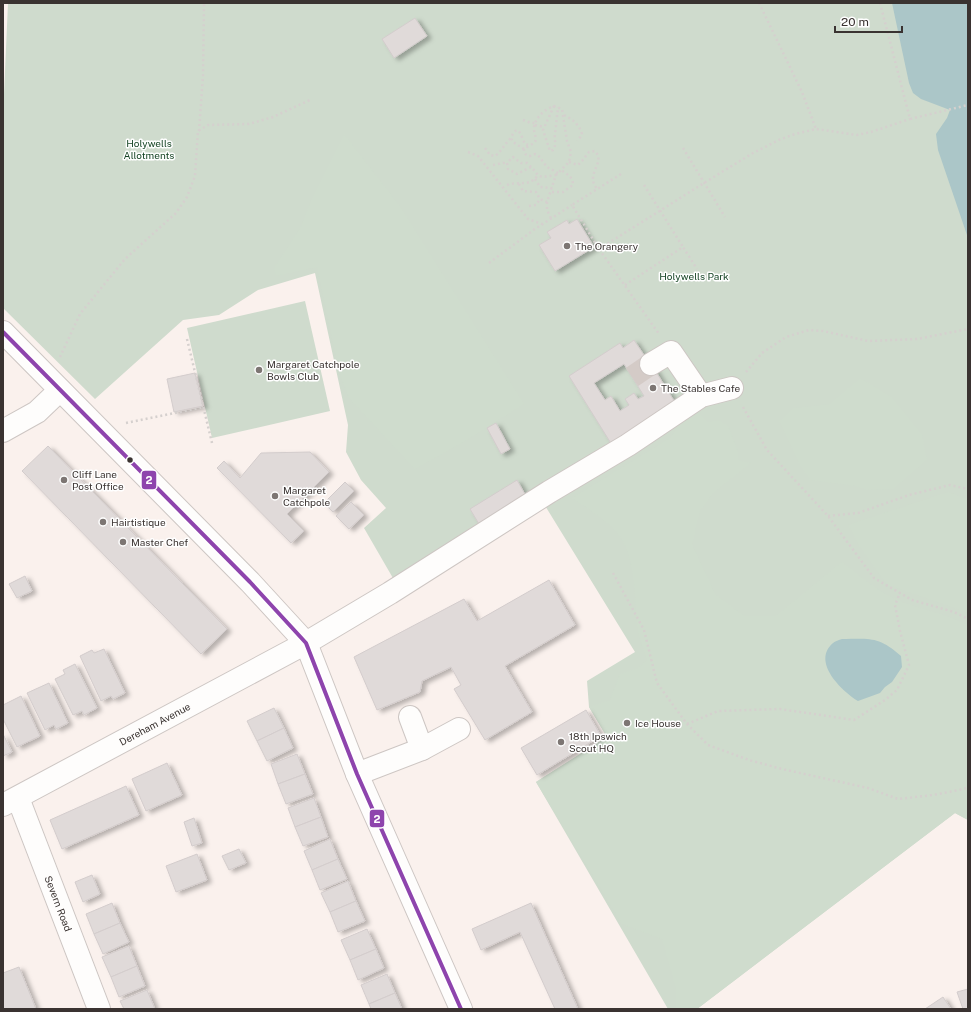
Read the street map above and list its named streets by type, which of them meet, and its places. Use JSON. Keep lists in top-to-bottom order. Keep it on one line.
{"streets":{"street":["Dereham Avenue","Severn Road"]},"crossings":[["Dereham Avenue","Severn Road"]],"parks":["Holywells Allotments","Holywells Park"],"places":["The Orangery","Margaret Catchpole Bowls Club","The Stables Cafe","Cliff Lane Post Office","Margaret Catchpole","Hairtistique","Master Chef","Ice House","18th Ipswich Scout HQ"],"lines":["transit line 2"],"scale_bar":"20 m"}
